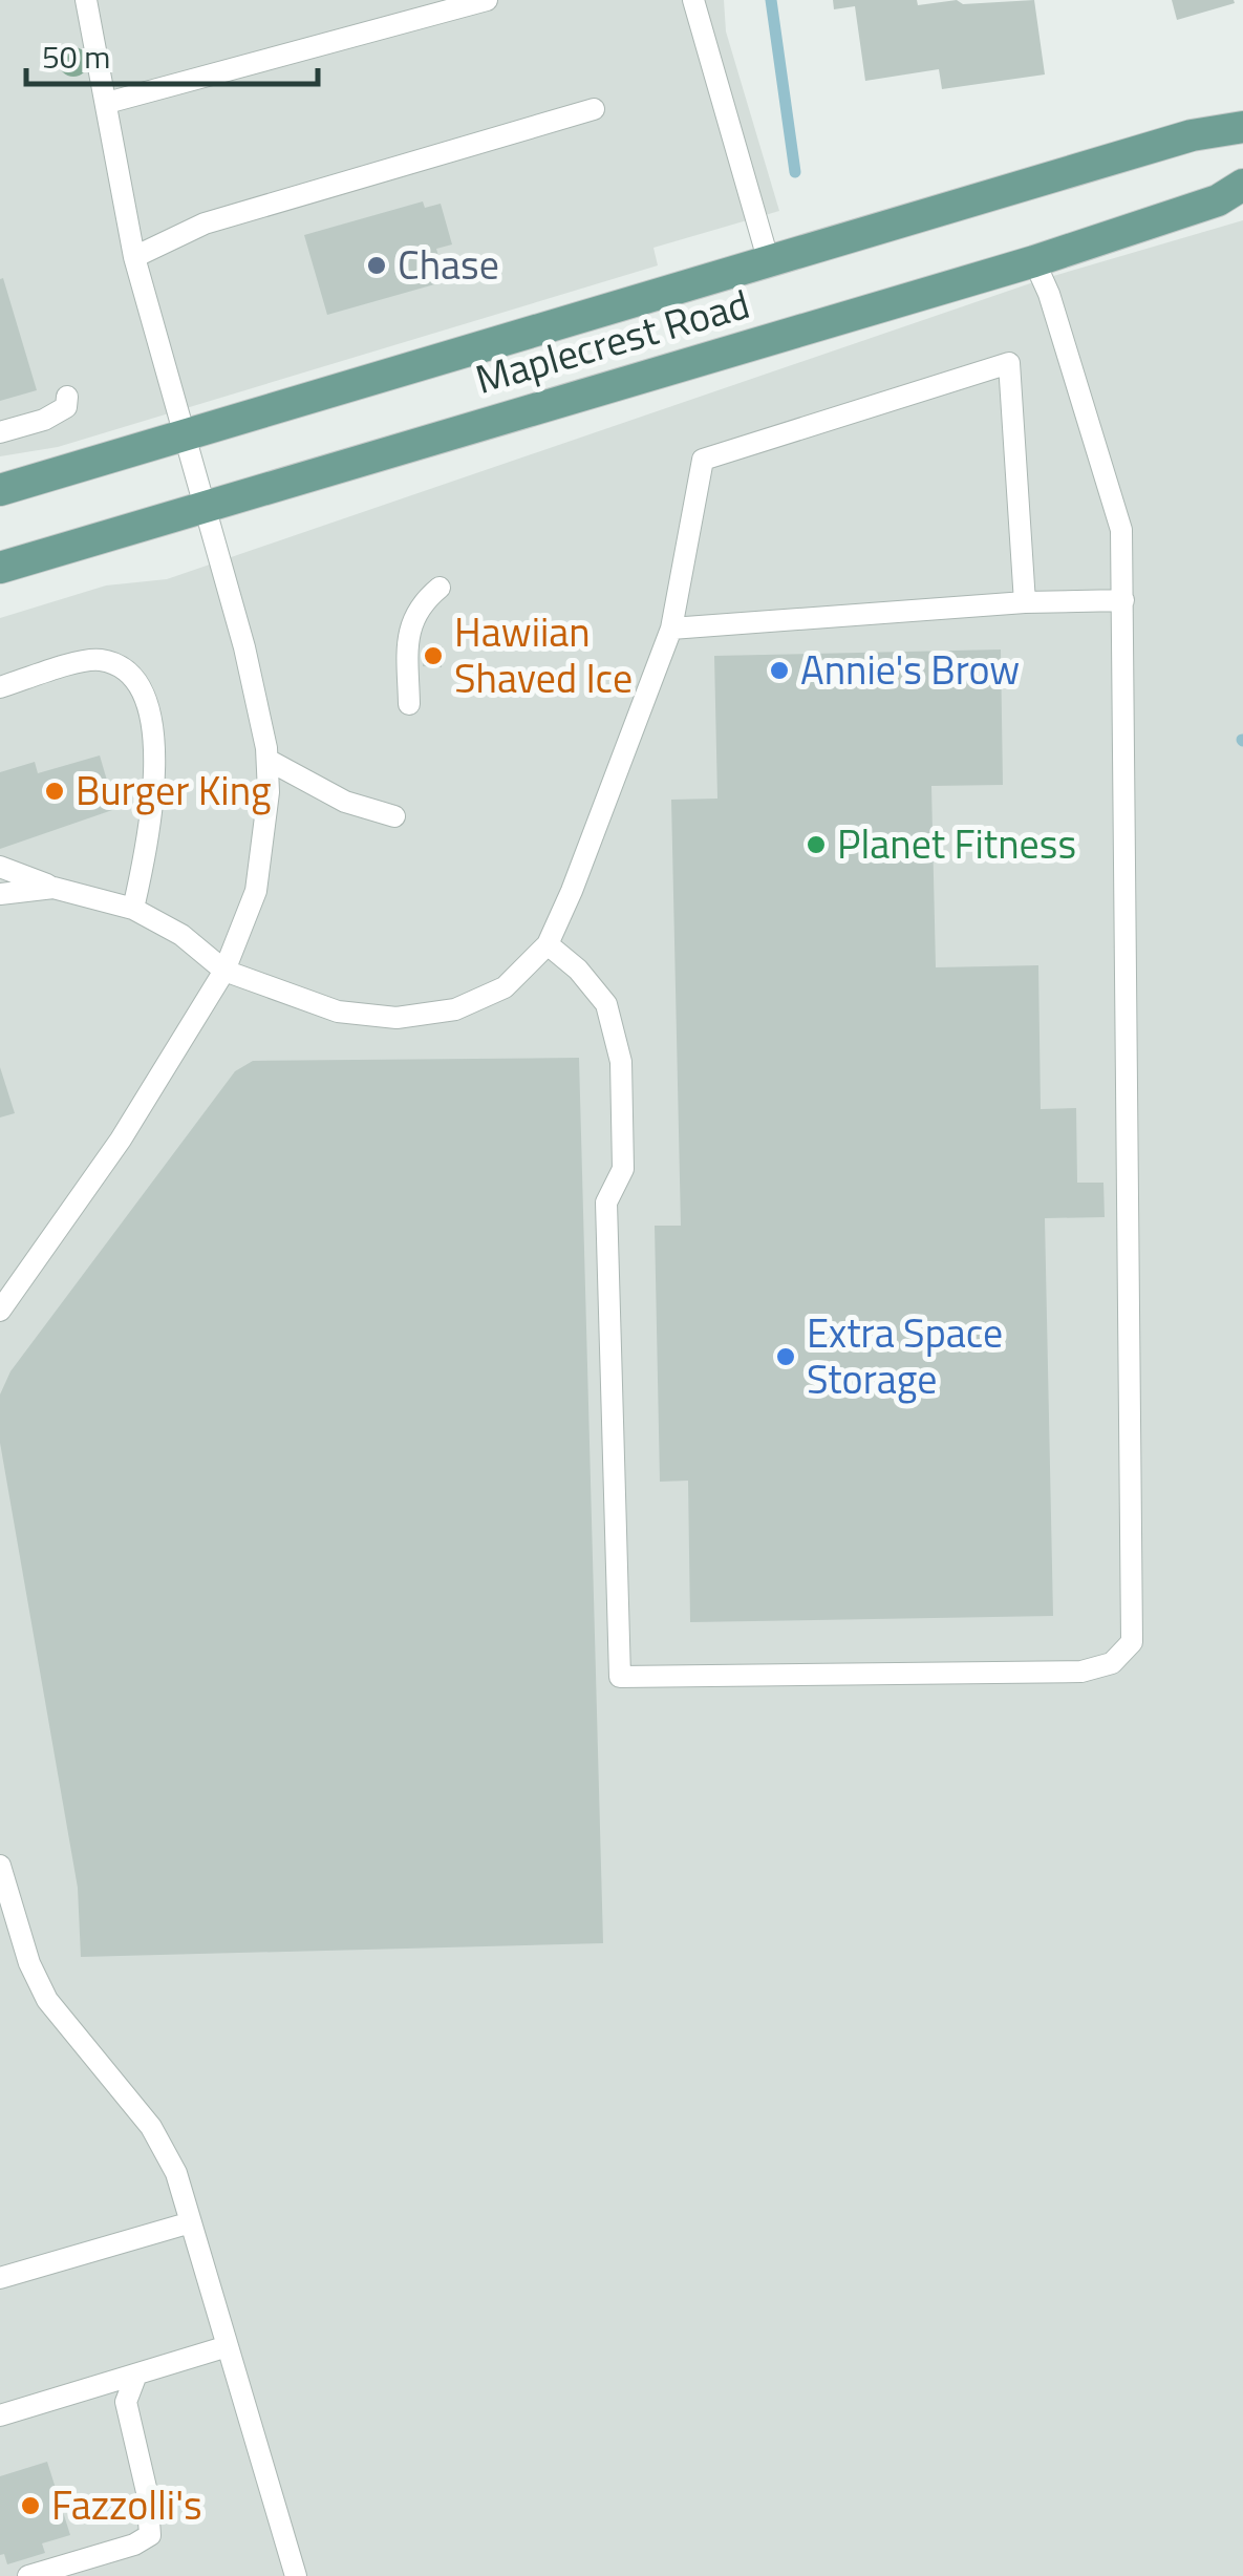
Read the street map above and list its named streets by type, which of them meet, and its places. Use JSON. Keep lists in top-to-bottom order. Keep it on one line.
{"streets":{"main road":["Maplecrest Road"]},"places":["Chase","Hawiian Shaved Ice","Annie's Brow","Burger King","Planet Fitness","Extra Space Storage","Fazzolli's"],"scale_bar":"50 m"}
